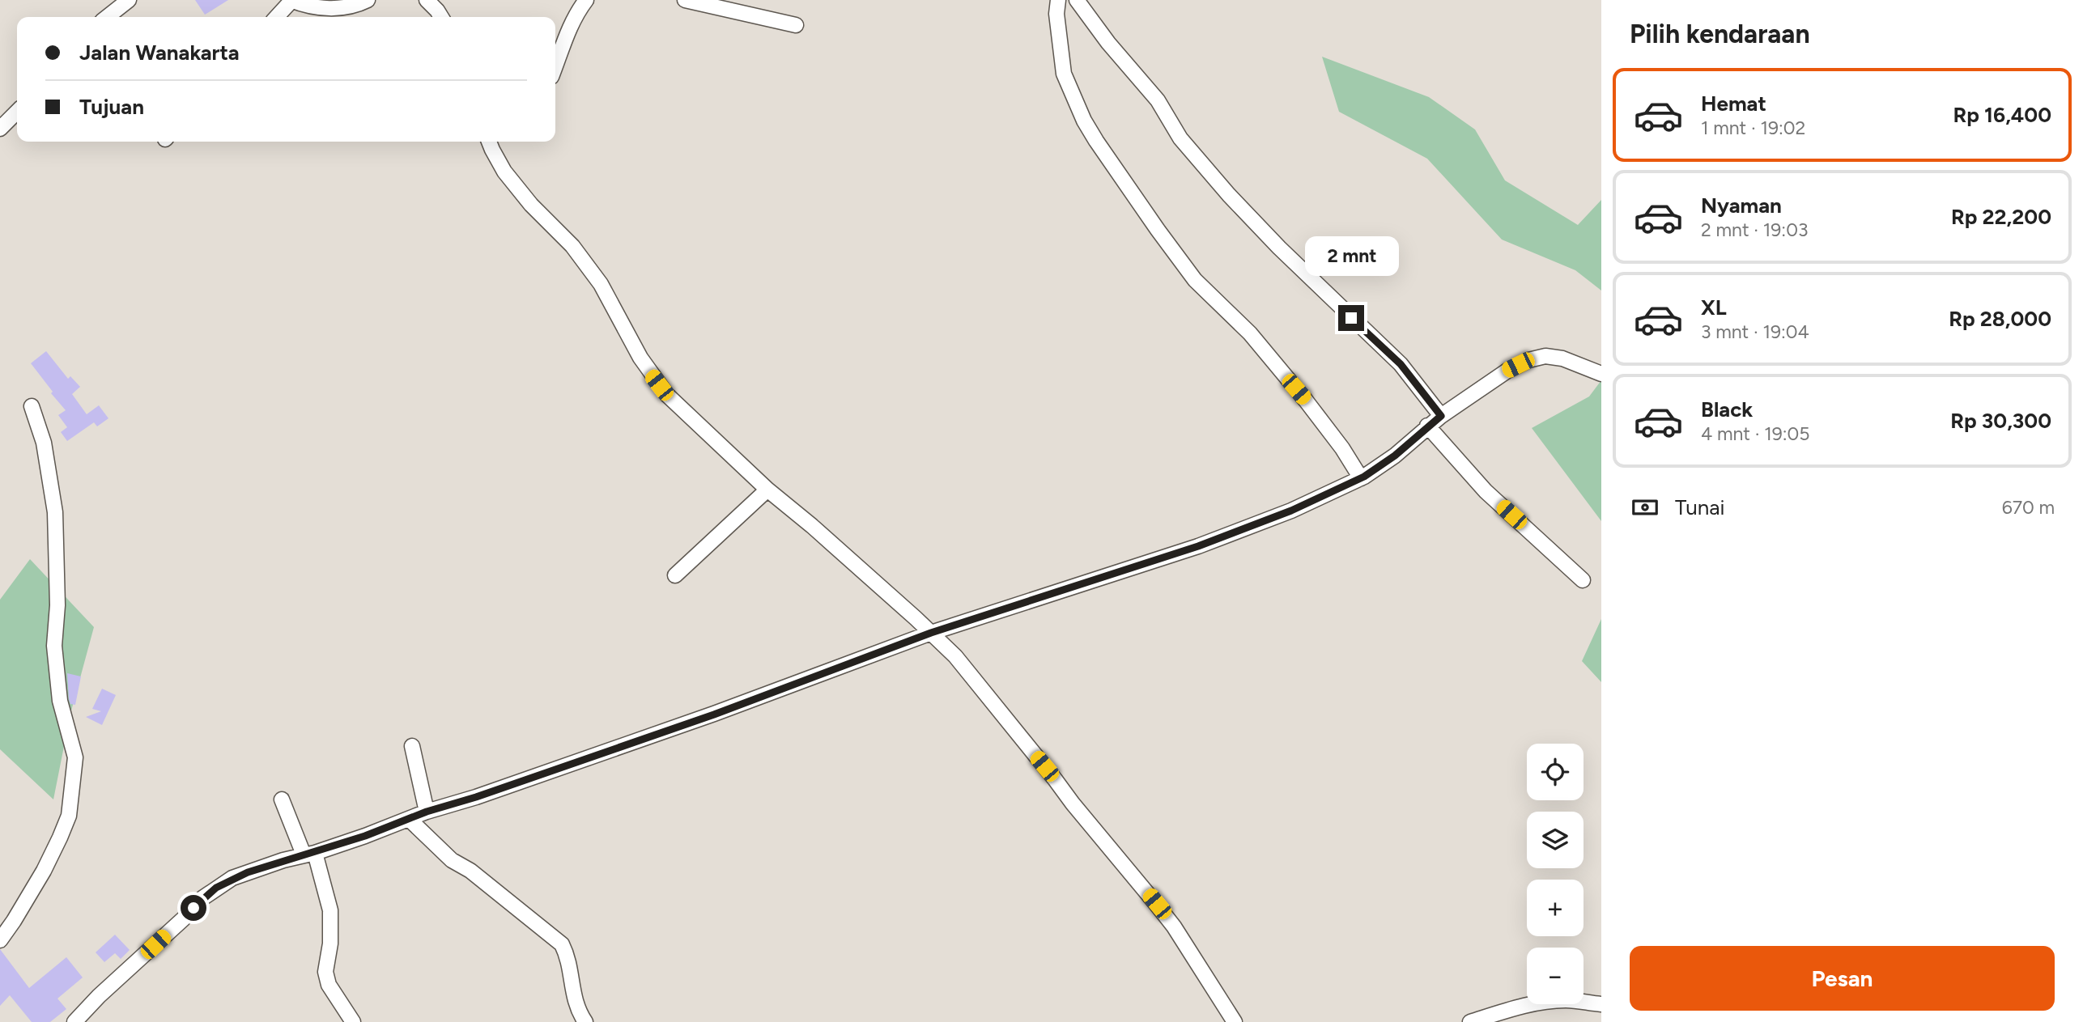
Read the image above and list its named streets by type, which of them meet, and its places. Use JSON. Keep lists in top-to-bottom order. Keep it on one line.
{"page":{"heading":"Pilih kendaraan","banner":["Jalan Wanakarta","Tujuan"],"list":[{"name":"Hemat","note":"1 mnt · 19:02","value":"Rp 16,400"},{"name":"Nyaman","note":"2 mnt · 19:03","value":"Rp 22,200"},{"name":"XL","note":"3 mnt · 19:04","value":"Rp 28,000"},{"name":"Black","note":"4 mnt · 19:05","value":"Rp 30,300"}],"bubble":"2 mnt","pay":["Tunai","670 m"],"map_buttons":["+","−"],"buttons":"Pesan"}}
